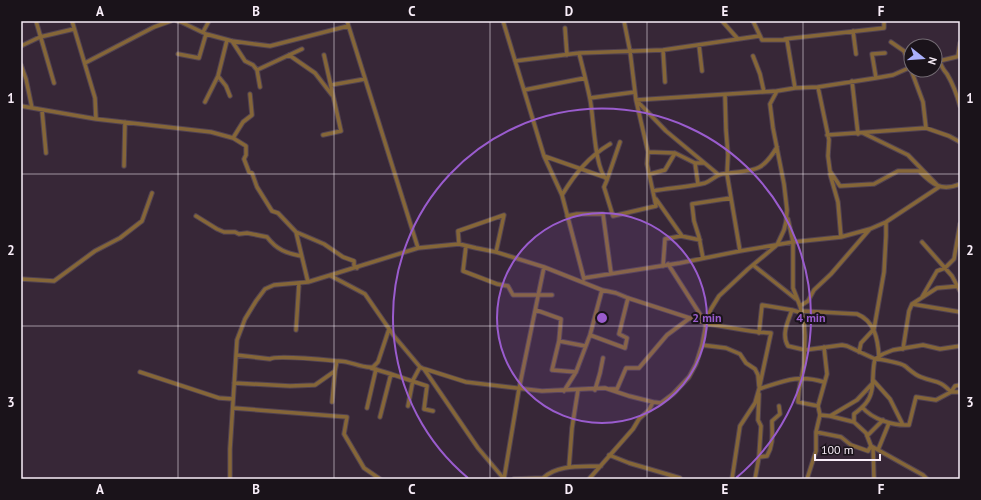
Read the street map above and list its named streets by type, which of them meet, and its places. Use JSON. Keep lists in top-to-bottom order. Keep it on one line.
{"scale_bar":"100 m","north":"right","grid":{"columns":["A","B","C","D","E","F"],"rows":["1","2","3"]},"rings":["2 min","4 min"]}
